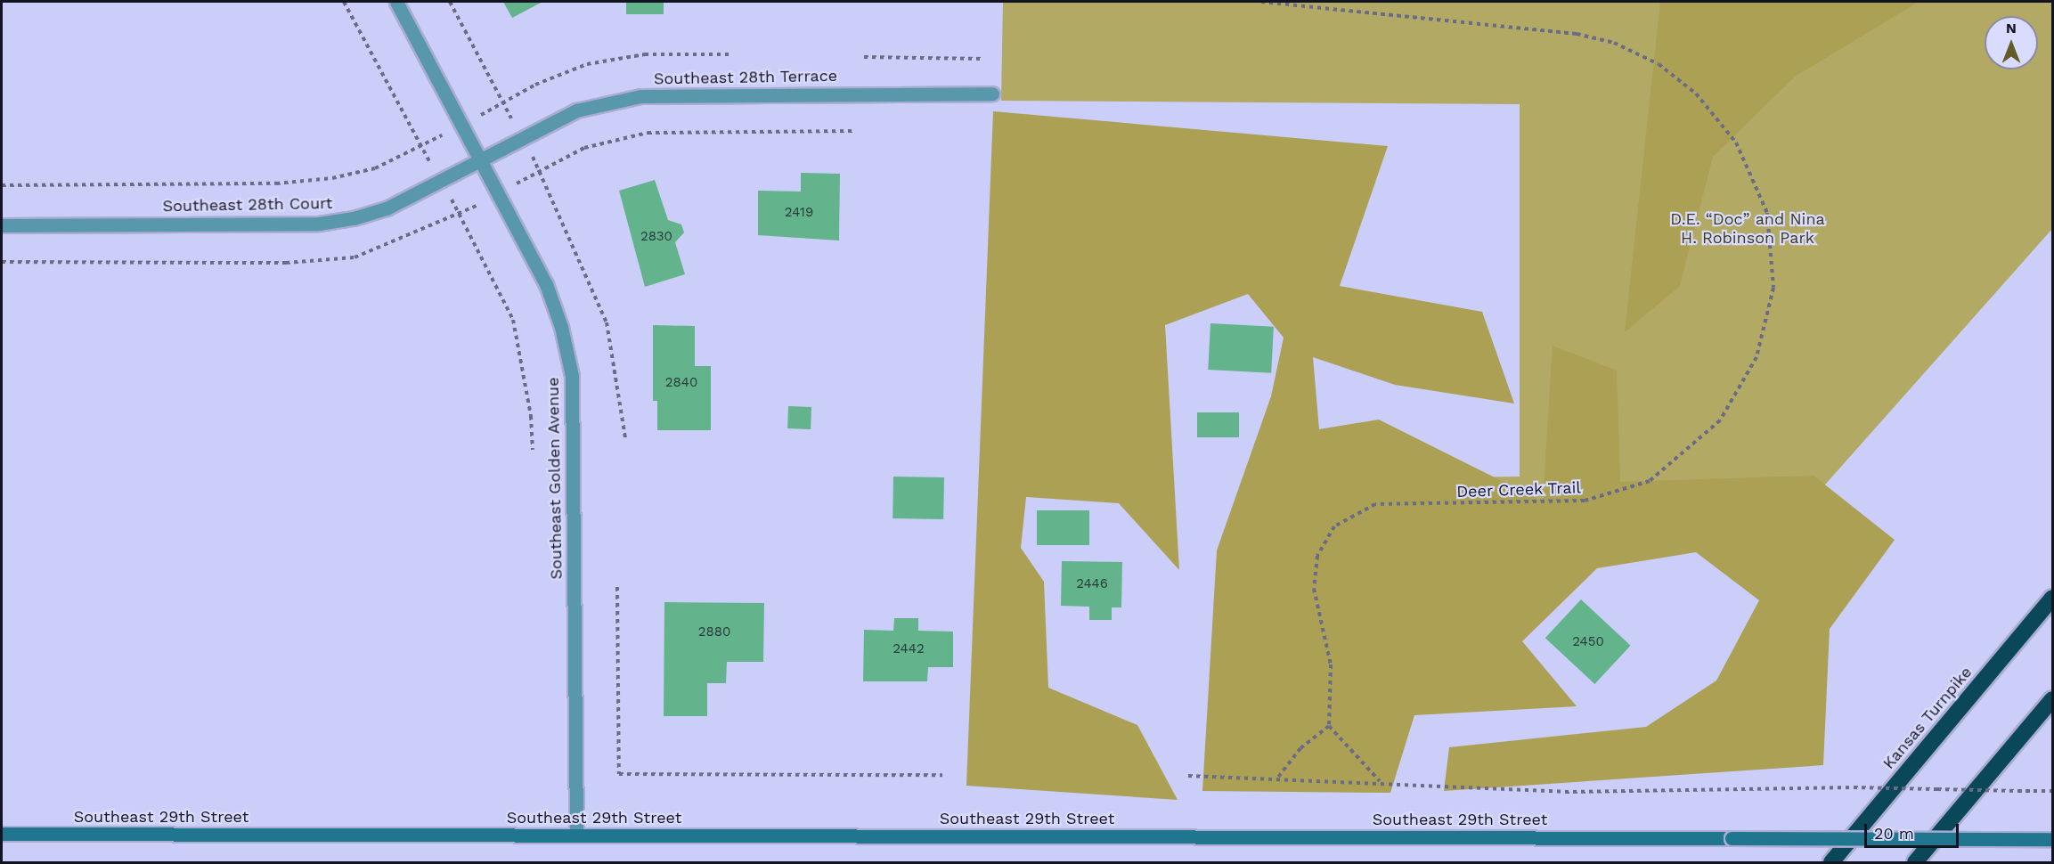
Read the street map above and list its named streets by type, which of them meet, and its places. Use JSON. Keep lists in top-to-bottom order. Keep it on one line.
{"streets":{"highway":["Kansas Turnpike"],"main road":["Southeast 29th Street"],"street":["Southeast 28th Terrace","Southeast 28th Court","Southeast Golden Avenue"],"path":["Deer Creek Trail"]},"crossings":[["Southeast 28th Terrace","Southeast 28th Court"],["Southeast 28th Terrace","Southeast Golden Avenue"],["Southeast 28th Court","Southeast Golden Avenue"],["Southeast Golden Avenue","Southeast 29th Street"]],"parks":["D.E. “Doc” and Nina H. Robinson Park"],"house_numbers":["2419","2830","2840","2446","2880","2450","2442"],"scale_bar":"20 m","north":"top"}
